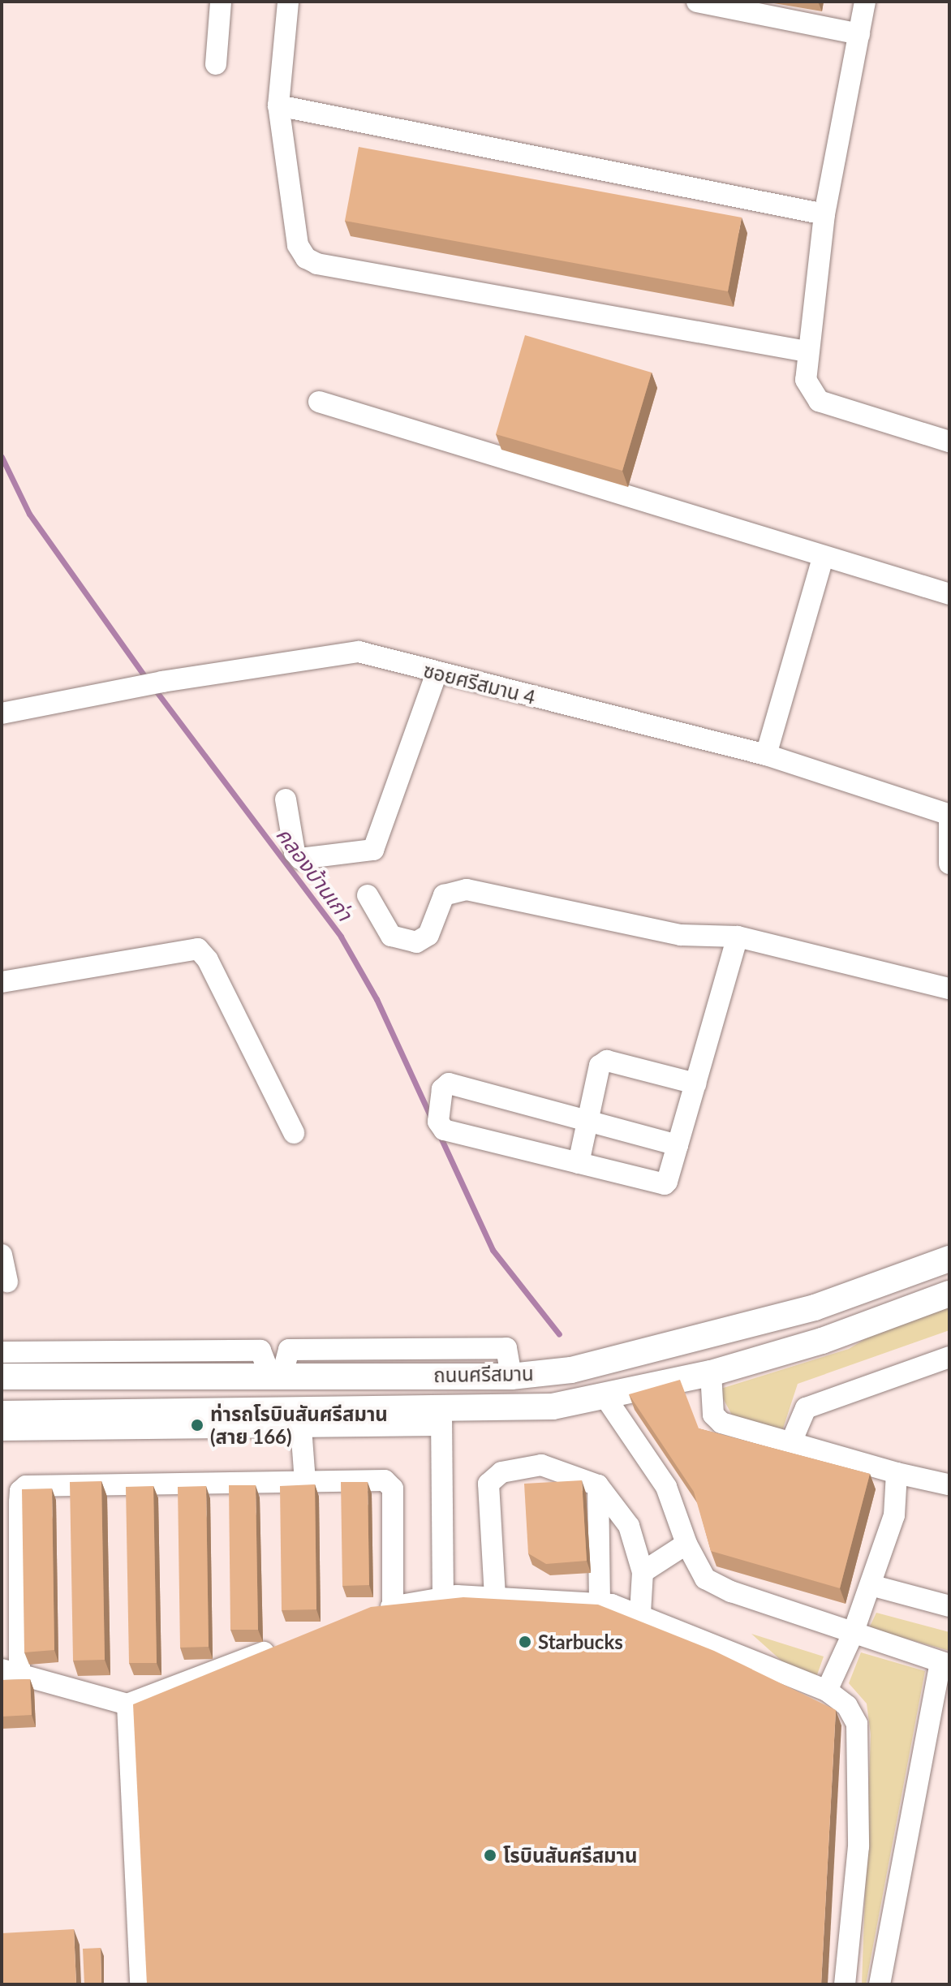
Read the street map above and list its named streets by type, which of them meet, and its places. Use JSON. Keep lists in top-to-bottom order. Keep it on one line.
{"streets":{"main road":["ถนนศรีสมาน"],"street":["ซอยศรีสมาน 4"]},"water":["คลองบ้านเก่า"],"places":["ท่ารถโรบินสันศรีสมาน (สาย 166)","Starbucks","โรบินสันศรีสมาน"]}
